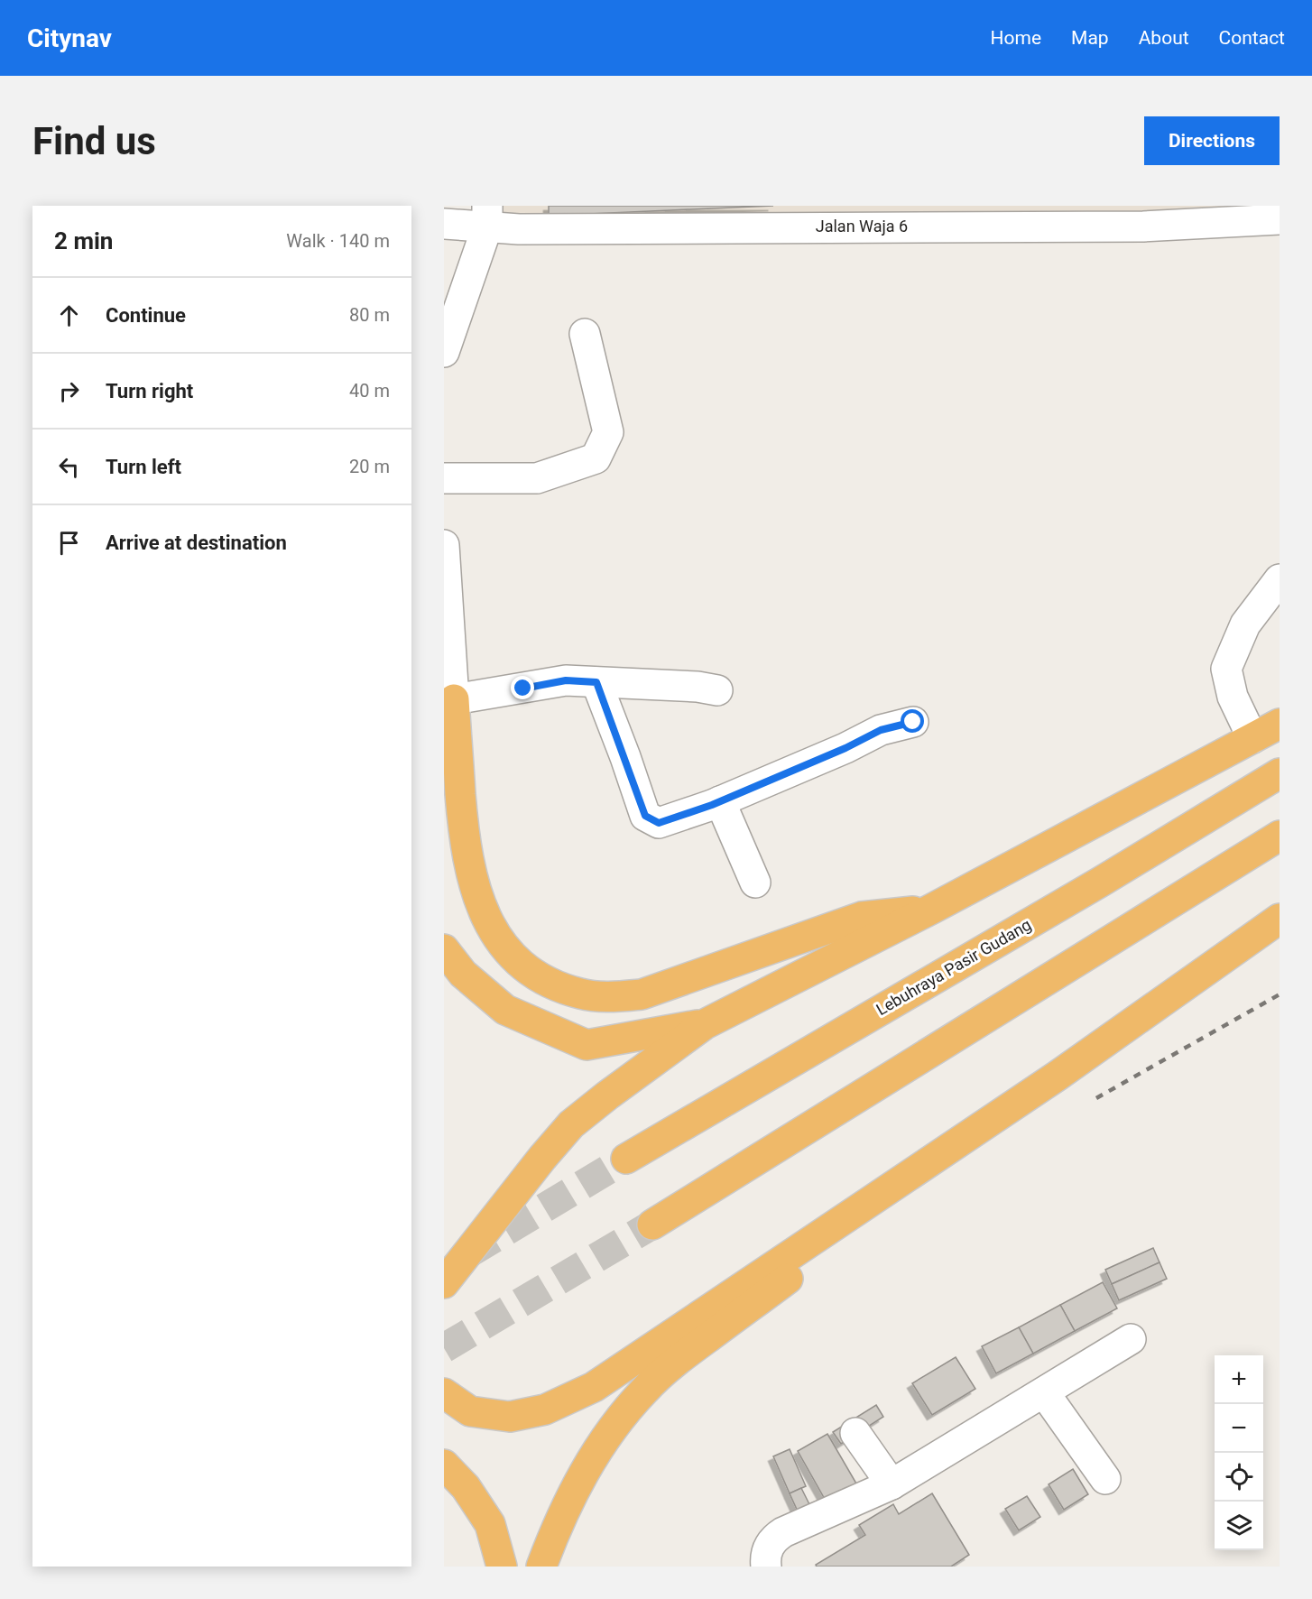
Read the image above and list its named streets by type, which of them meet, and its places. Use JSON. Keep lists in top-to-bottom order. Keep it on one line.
{"streets":{"highway":["Lebuhraya Pasir Gudang"],"street":["Jalan Waja 6"]},"page":{"header":"Citynav","nav":["Home","Map","About","Contact"],"buttons":"Directions","title":"Find us","heading":["2 min","Walk · 140 m"],"list":[["Continue","80 m"],["Turn right","40 m"],["Turn left","20 m"],"Arrive at destination"],"map_buttons":["+","−"]}}
